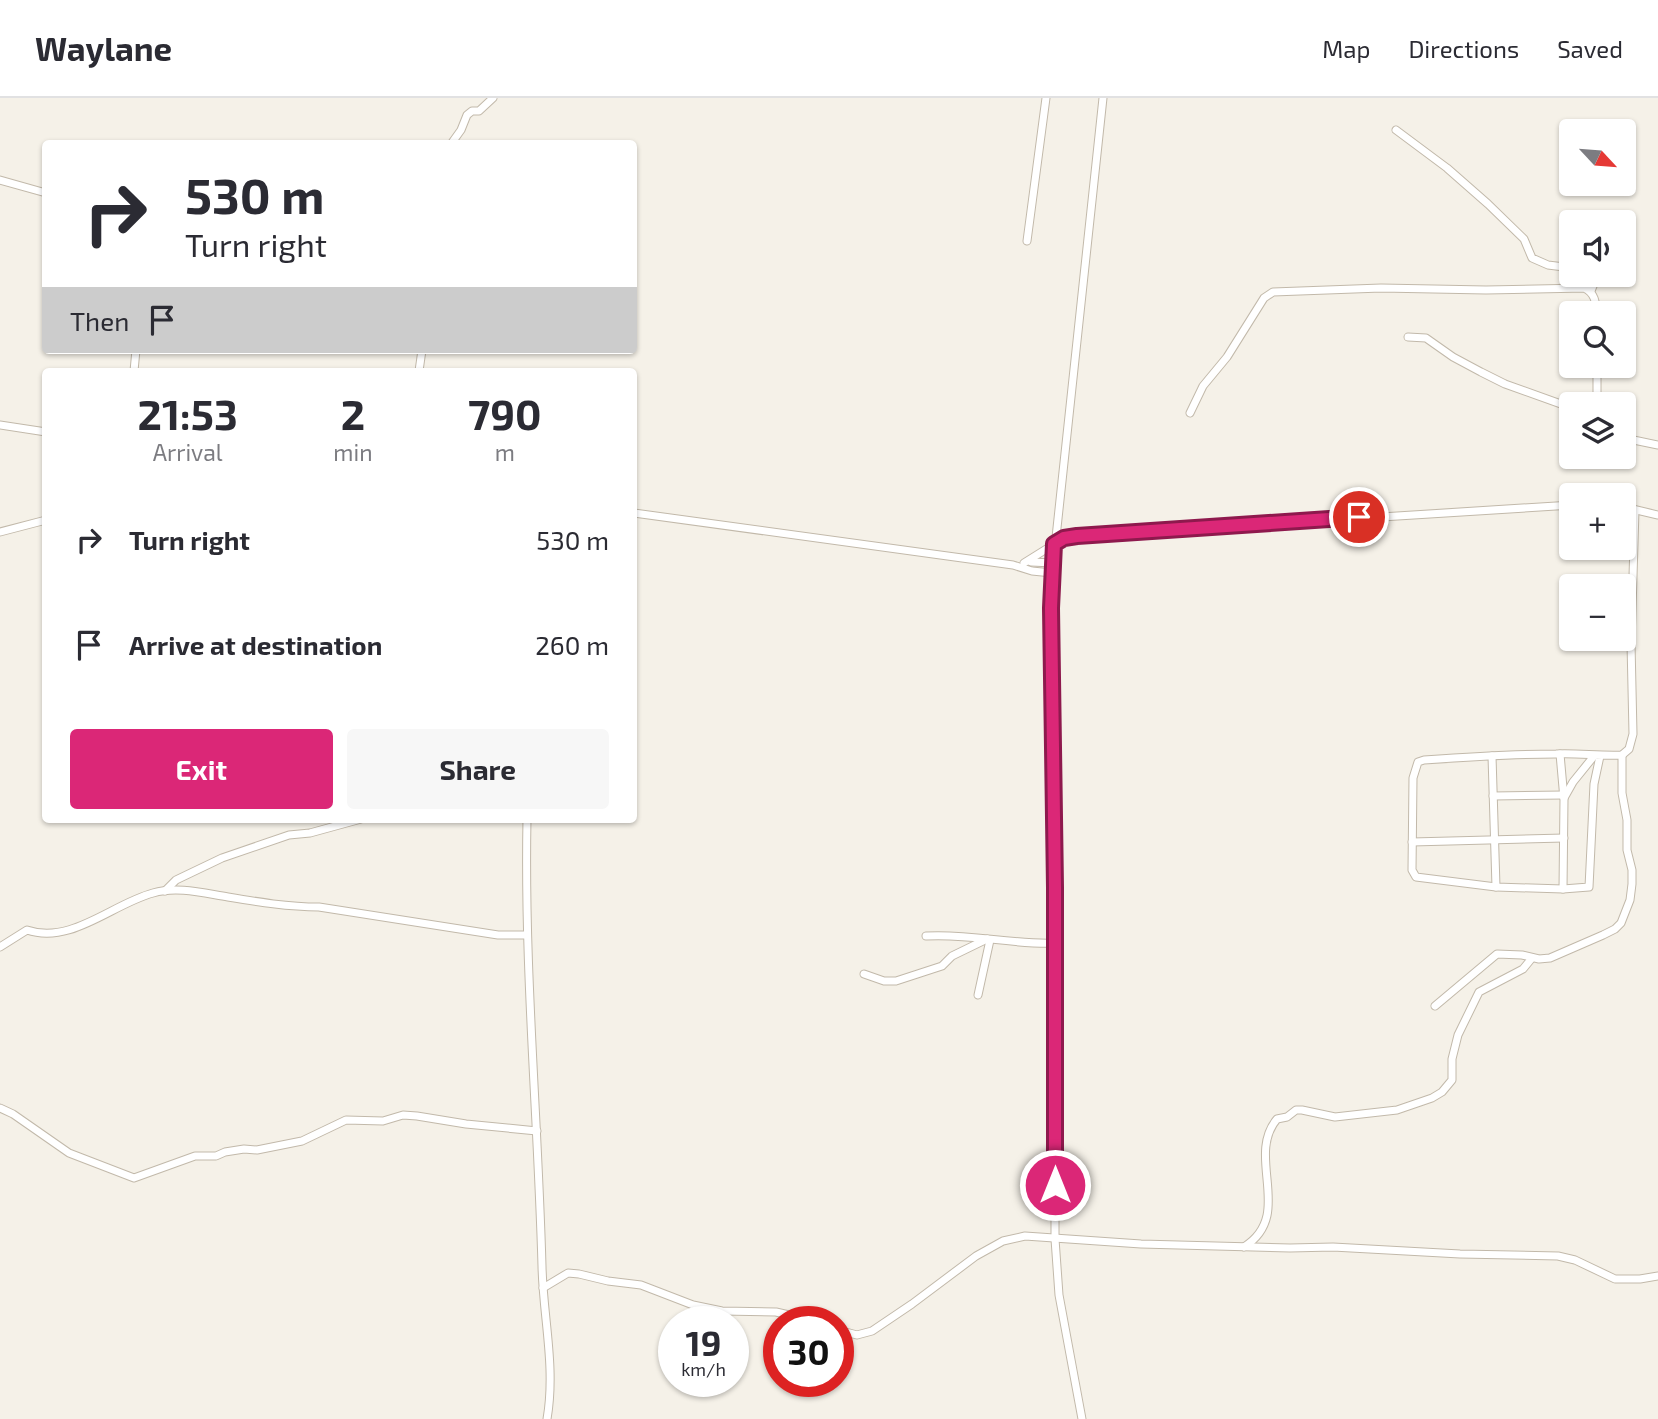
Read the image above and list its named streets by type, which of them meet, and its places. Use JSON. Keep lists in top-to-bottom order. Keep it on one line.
{"north":"bottom right","page":{"header":"Waylane","nav":["Map","Directions","Saved"],"map_buttons":["+","−"],"turn":["530 m","Turn right"],"then":"Then","eta":["21:53","Arrival","2","min","790","m"],"list":[{"name":"Turn right","value":"530 m"},{"name":"Arrive at destination","value":"260 m"}],"buttons":["Exit","Share"],"speed":"19 km/h","limit":"30"}}
